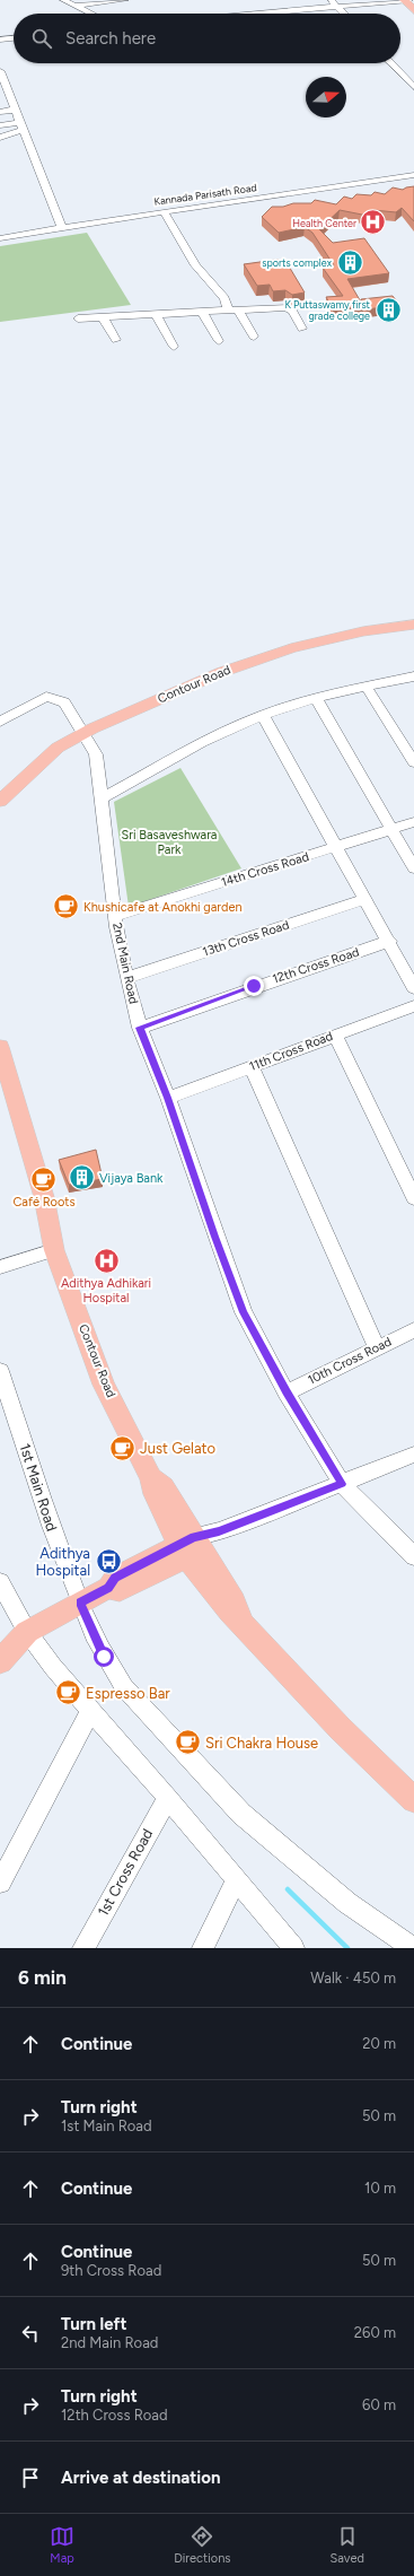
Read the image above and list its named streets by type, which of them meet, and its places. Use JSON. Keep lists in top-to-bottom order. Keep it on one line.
{"streets":{"main road":["Contour Road"],"street":["Kannada Parisath Road","14th Cross Road","13th Cross Road","2nd Main Road","12th Cross Road","11th Cross Road","10th Cross Road","1st Main Road","1st Cross Road"]},"crossings":[["Contour Road","2nd Main Road"],["14th Cross Road","2nd Main Road"],["13th Cross Road","2nd Main Road"],["2nd Main Road","12th Cross Road"],["2nd Main Road","11th Cross Road"],["2nd Main Road","10th Cross Road"]],"parks":["Sri Basaveshwara Park"],"places":{"hospital":["Health Center","Adithya Adhikari Hospital"],"building":["sports complex","K Puttaswamy first grade college","Vijaya Bank"],"cafe":["Khushicafe at Anokhi garden","Café Roots","Just Gelato","Espresso Bar","Sri Chakra House"],"bus stop":["Adithya Hospital"]},"north":"right","page":{"search":"Search here","heading":["6 min","Walk · 450 m"],"list":[["Continue","20 m"],["Turn right","1st Main Road","50 m"],["Continue","10 m"],["Continue","9th Cross Road","50 m"],["Turn left","2nd Main Road","260 m"],["Turn right","12th Cross Road","60 m"],"Arrive at destination"],"nav":["Map","Directions","Saved"]}}
